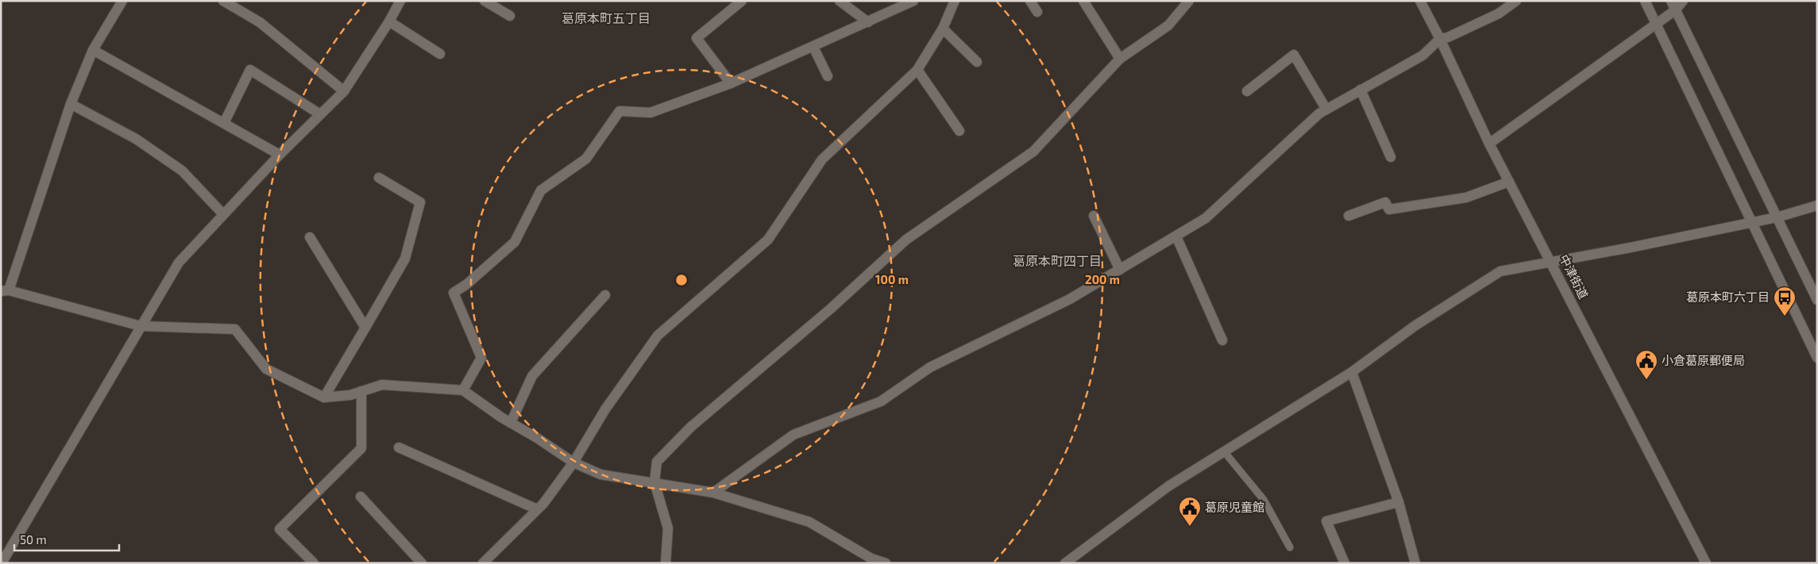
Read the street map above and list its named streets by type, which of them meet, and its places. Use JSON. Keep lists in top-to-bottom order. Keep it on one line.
{"streets":{"street":["中津街道"]},"districts":["葛原本町五丁目","葛原本町四丁目"],"places":{"bus stop":["葛原本町六丁目"],"public building":["小倉葛原郵便局","葛原児童館"]},"scale_bar":"50 m","rings":["100 m","200 m"]}
